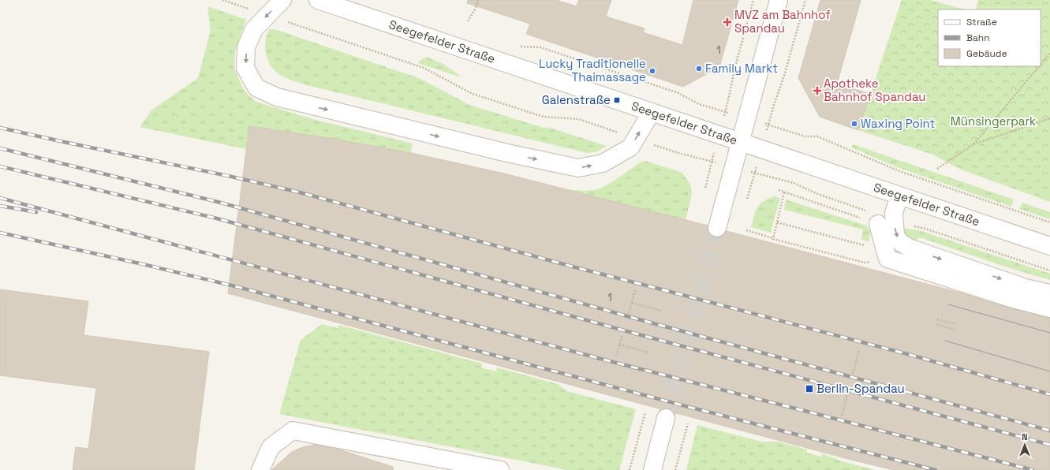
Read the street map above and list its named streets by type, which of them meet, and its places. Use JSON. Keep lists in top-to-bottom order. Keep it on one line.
{"streets":{"street":["Seegefelder Straße"]},"parks":["Münsingerpark"],"places":{"health":["MVZ am Bahnhof Spandau","Apotheke Bahnhof Spandau"],"other":["Family Markt","Lucky Traditionelle Thaimassage","Waxing Point"],"transit":["Galenstraße","Berlin-Spandau"]},"house_numbers":["1","1"],"legend":["Straße","Bahn","Gebäude"],"north":"top"}
